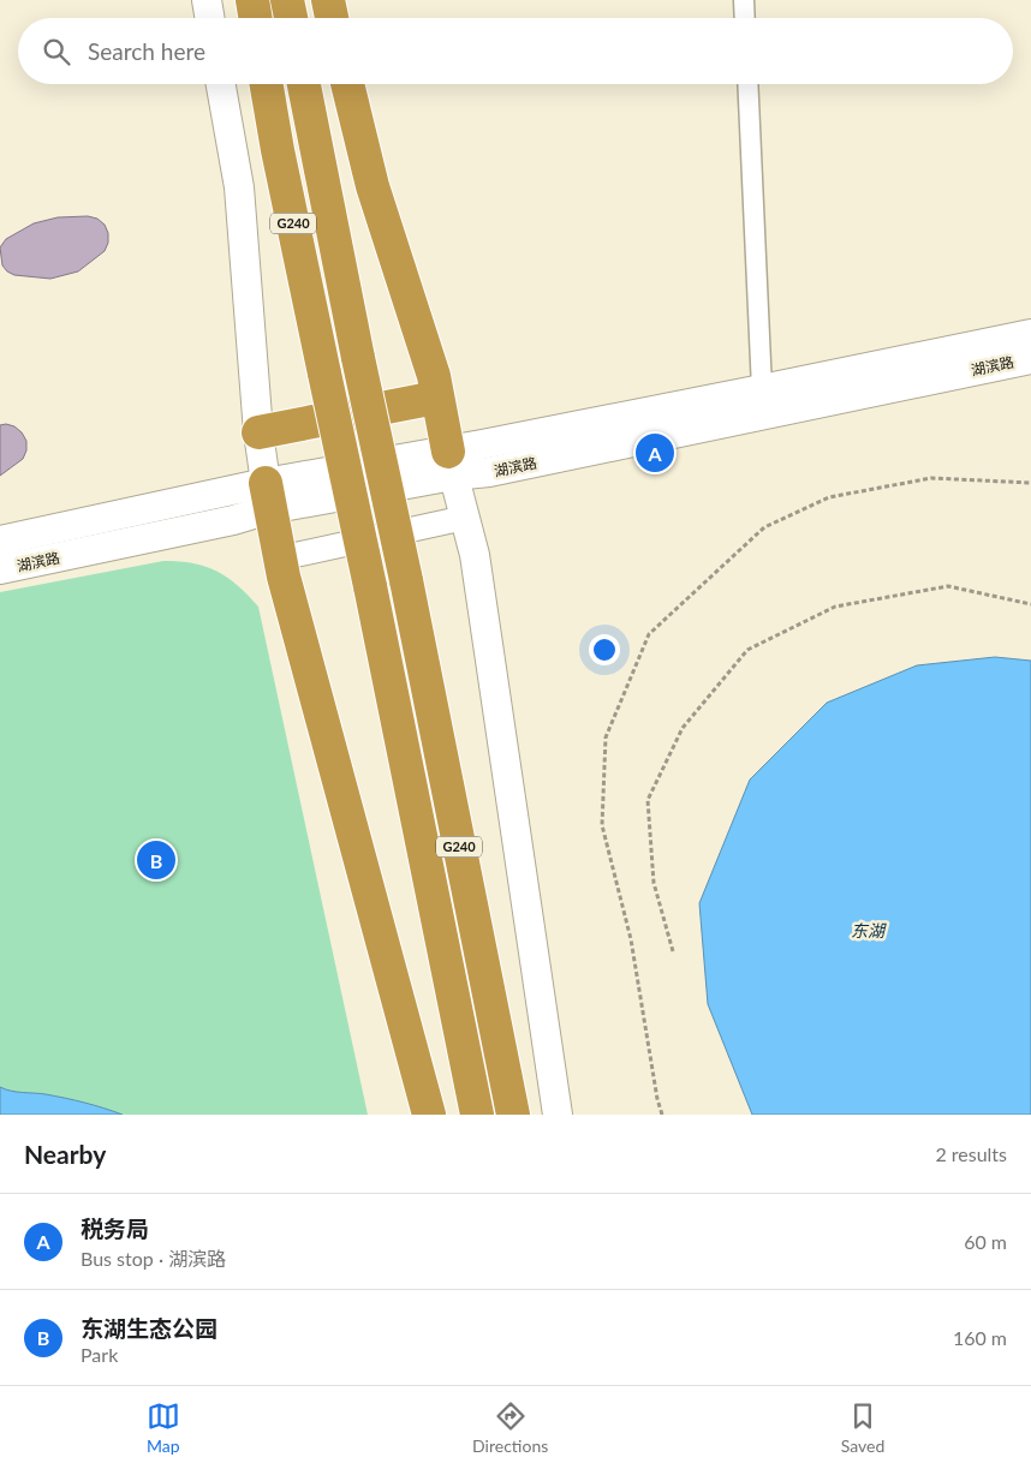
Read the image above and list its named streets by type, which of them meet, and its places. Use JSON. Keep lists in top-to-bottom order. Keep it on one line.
{"streets":{"highway":["G240"],"main road":["湖滨路"]},"water":["东湖"],"page":{"search":"Search here","pins":["A","B"],"heading":["Nearby","2 results"],"list":[{"mark":"A","name":"税务局","note":"Bus stop · 湖滨路","value":"60 m"},{"mark":"B","name":"东湖生态公园","note":"Park","value":"160 m"}],"nav":["Map","Directions","Saved"]}}
